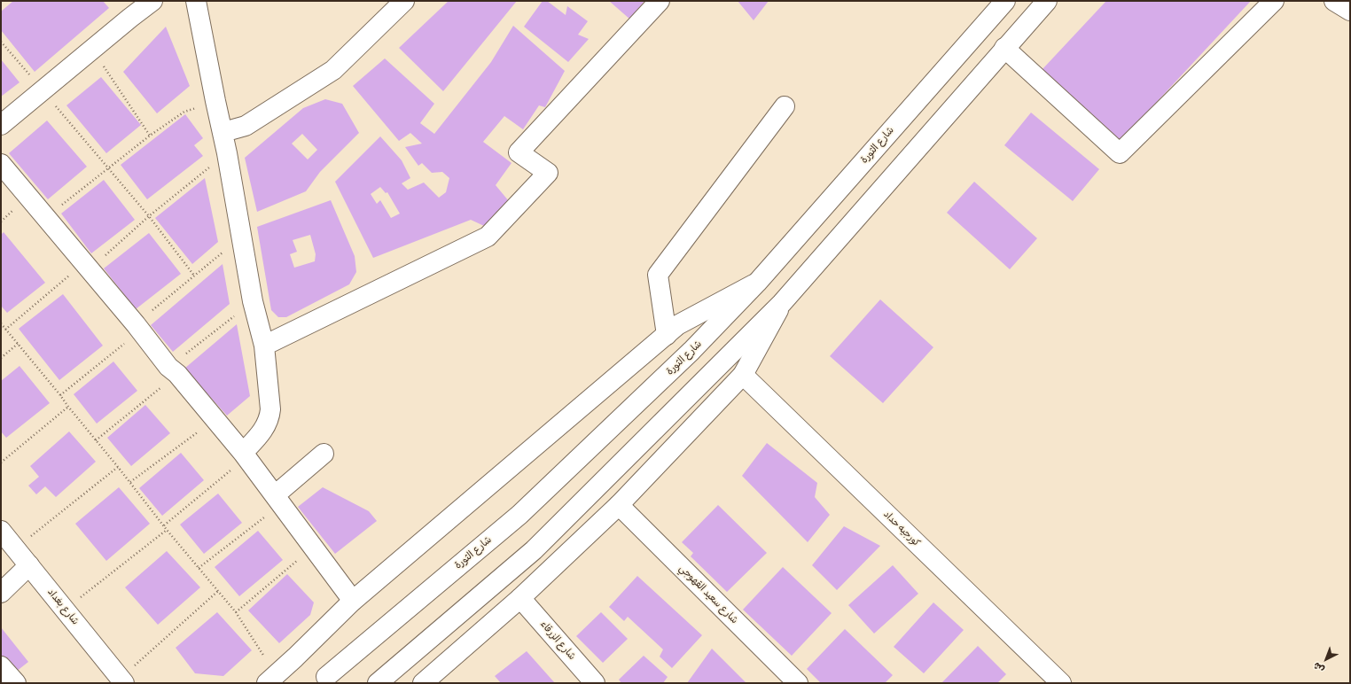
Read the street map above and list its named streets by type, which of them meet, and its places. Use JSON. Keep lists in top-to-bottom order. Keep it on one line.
{"streets":{"main road":["شارع الثورة","كورجيه حداد","شارع سعيد القهوجي","شارع بغداد","شارع الزرقاء"]},"north":"bottom left"}
